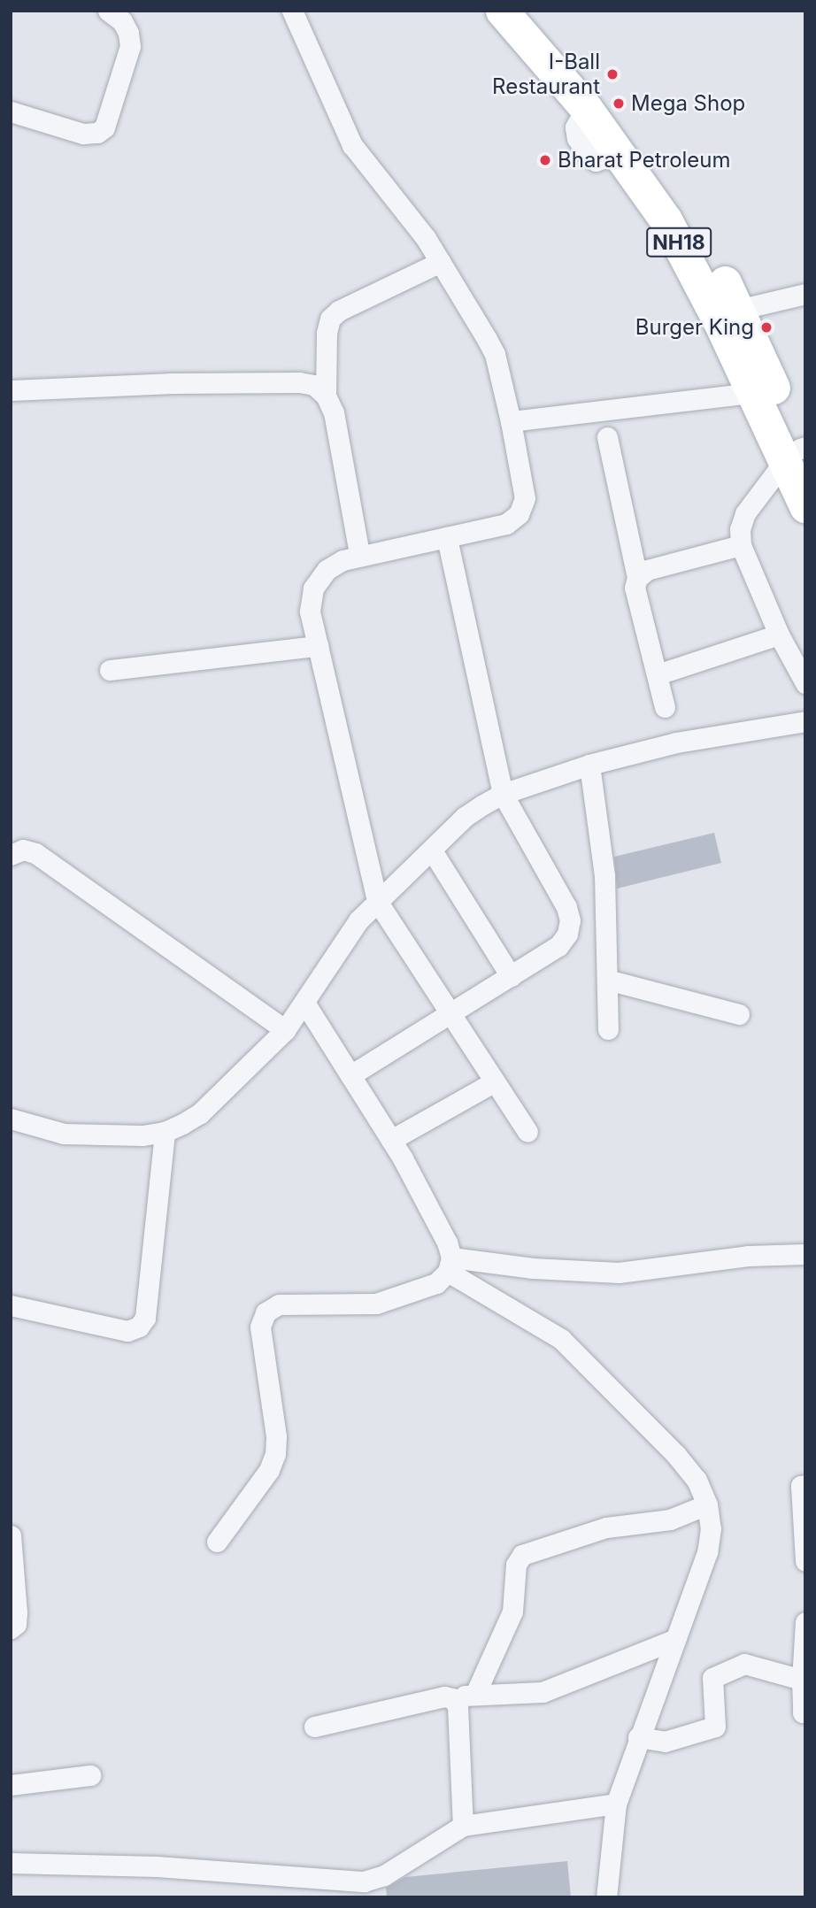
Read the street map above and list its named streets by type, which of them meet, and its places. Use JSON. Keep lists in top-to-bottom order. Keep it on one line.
{"streets":{"highway":["NH18"]},"places":["I-Ball Restaurant","Mega Shop","Bharat Petroleum","Burger King"]}
